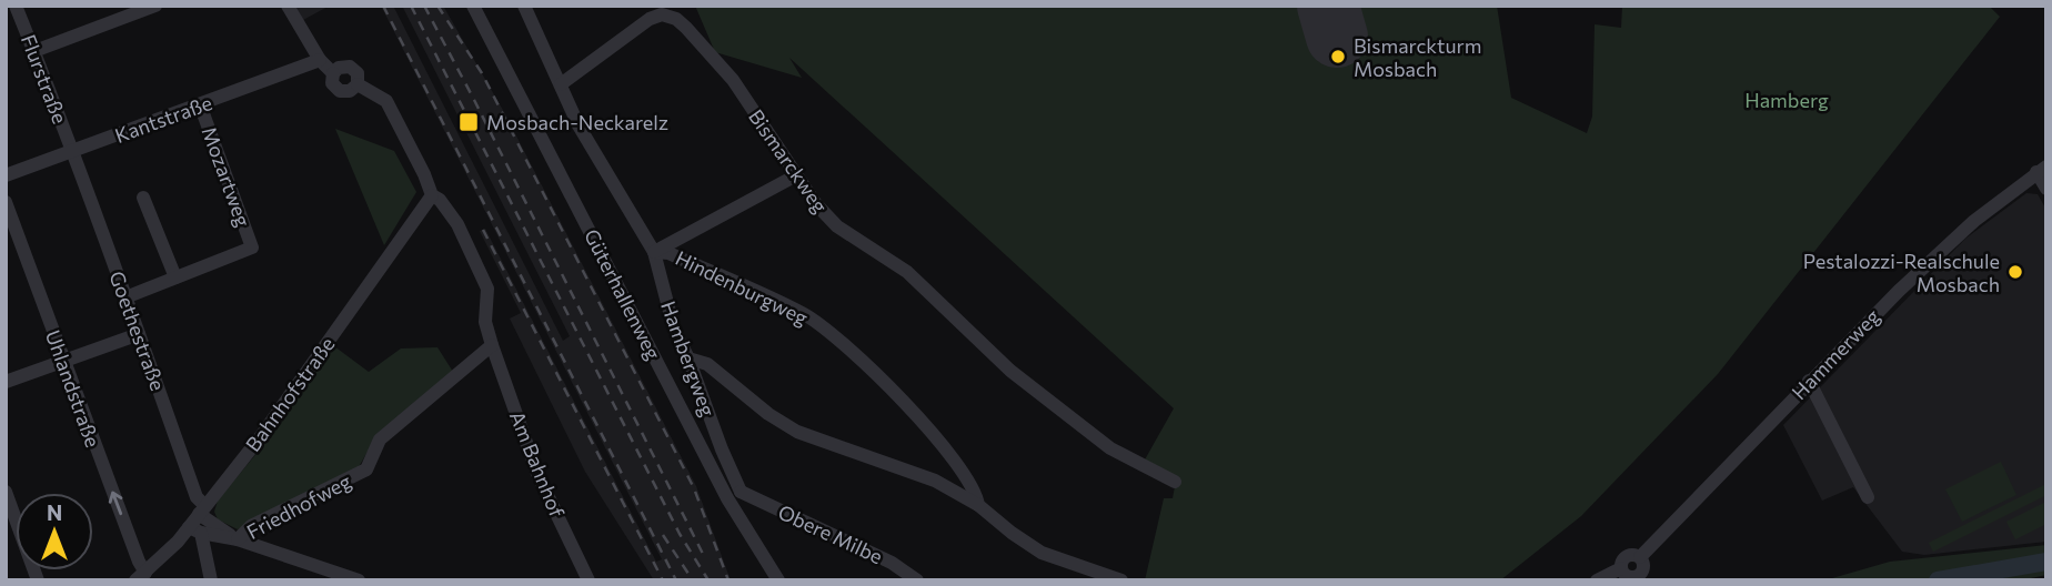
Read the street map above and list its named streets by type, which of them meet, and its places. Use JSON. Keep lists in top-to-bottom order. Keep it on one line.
{"streets":{"street":["Flurstraße","Kantstraße","Bismarckweg","Mozartweg","Hindenburgweg","Güterhallenweg","Goethestraße","Hammerweg","Hambergweg","Uhlandstraße","Bahnhofstraße","Am Bahnhof","Friedhofweg","Obere Milbe"]},"crossings":[["Flurstraße","Kantstraße"],["Flurstraße","Goethestraße"],["Kantstraße","Mozartweg"],["Kantstraße","Goethestraße"],["Kantstraße","Am Bahnhof"],["Bismarckweg","Hambergweg"],["Hindenburgweg","Hambergweg"],["Güterhallenweg","Hambergweg"],["Güterhallenweg","Obere Milbe"],["Goethestraße","Bahnhofstraße"],["Hambergweg","Obere Milbe"],["Uhlandstraße","Bahnhofstraße"],["Bahnhofstraße","Am Bahnhof"],["Am Bahnhof","Friedhofweg"]],"parks":["Hamberg"],"places":{"other":["Bismarckturm Mosbach","Pestalozzi-Realschule Mosbach"],"transit":["Mosbach-Neckarelz"]},"north":"top"}
